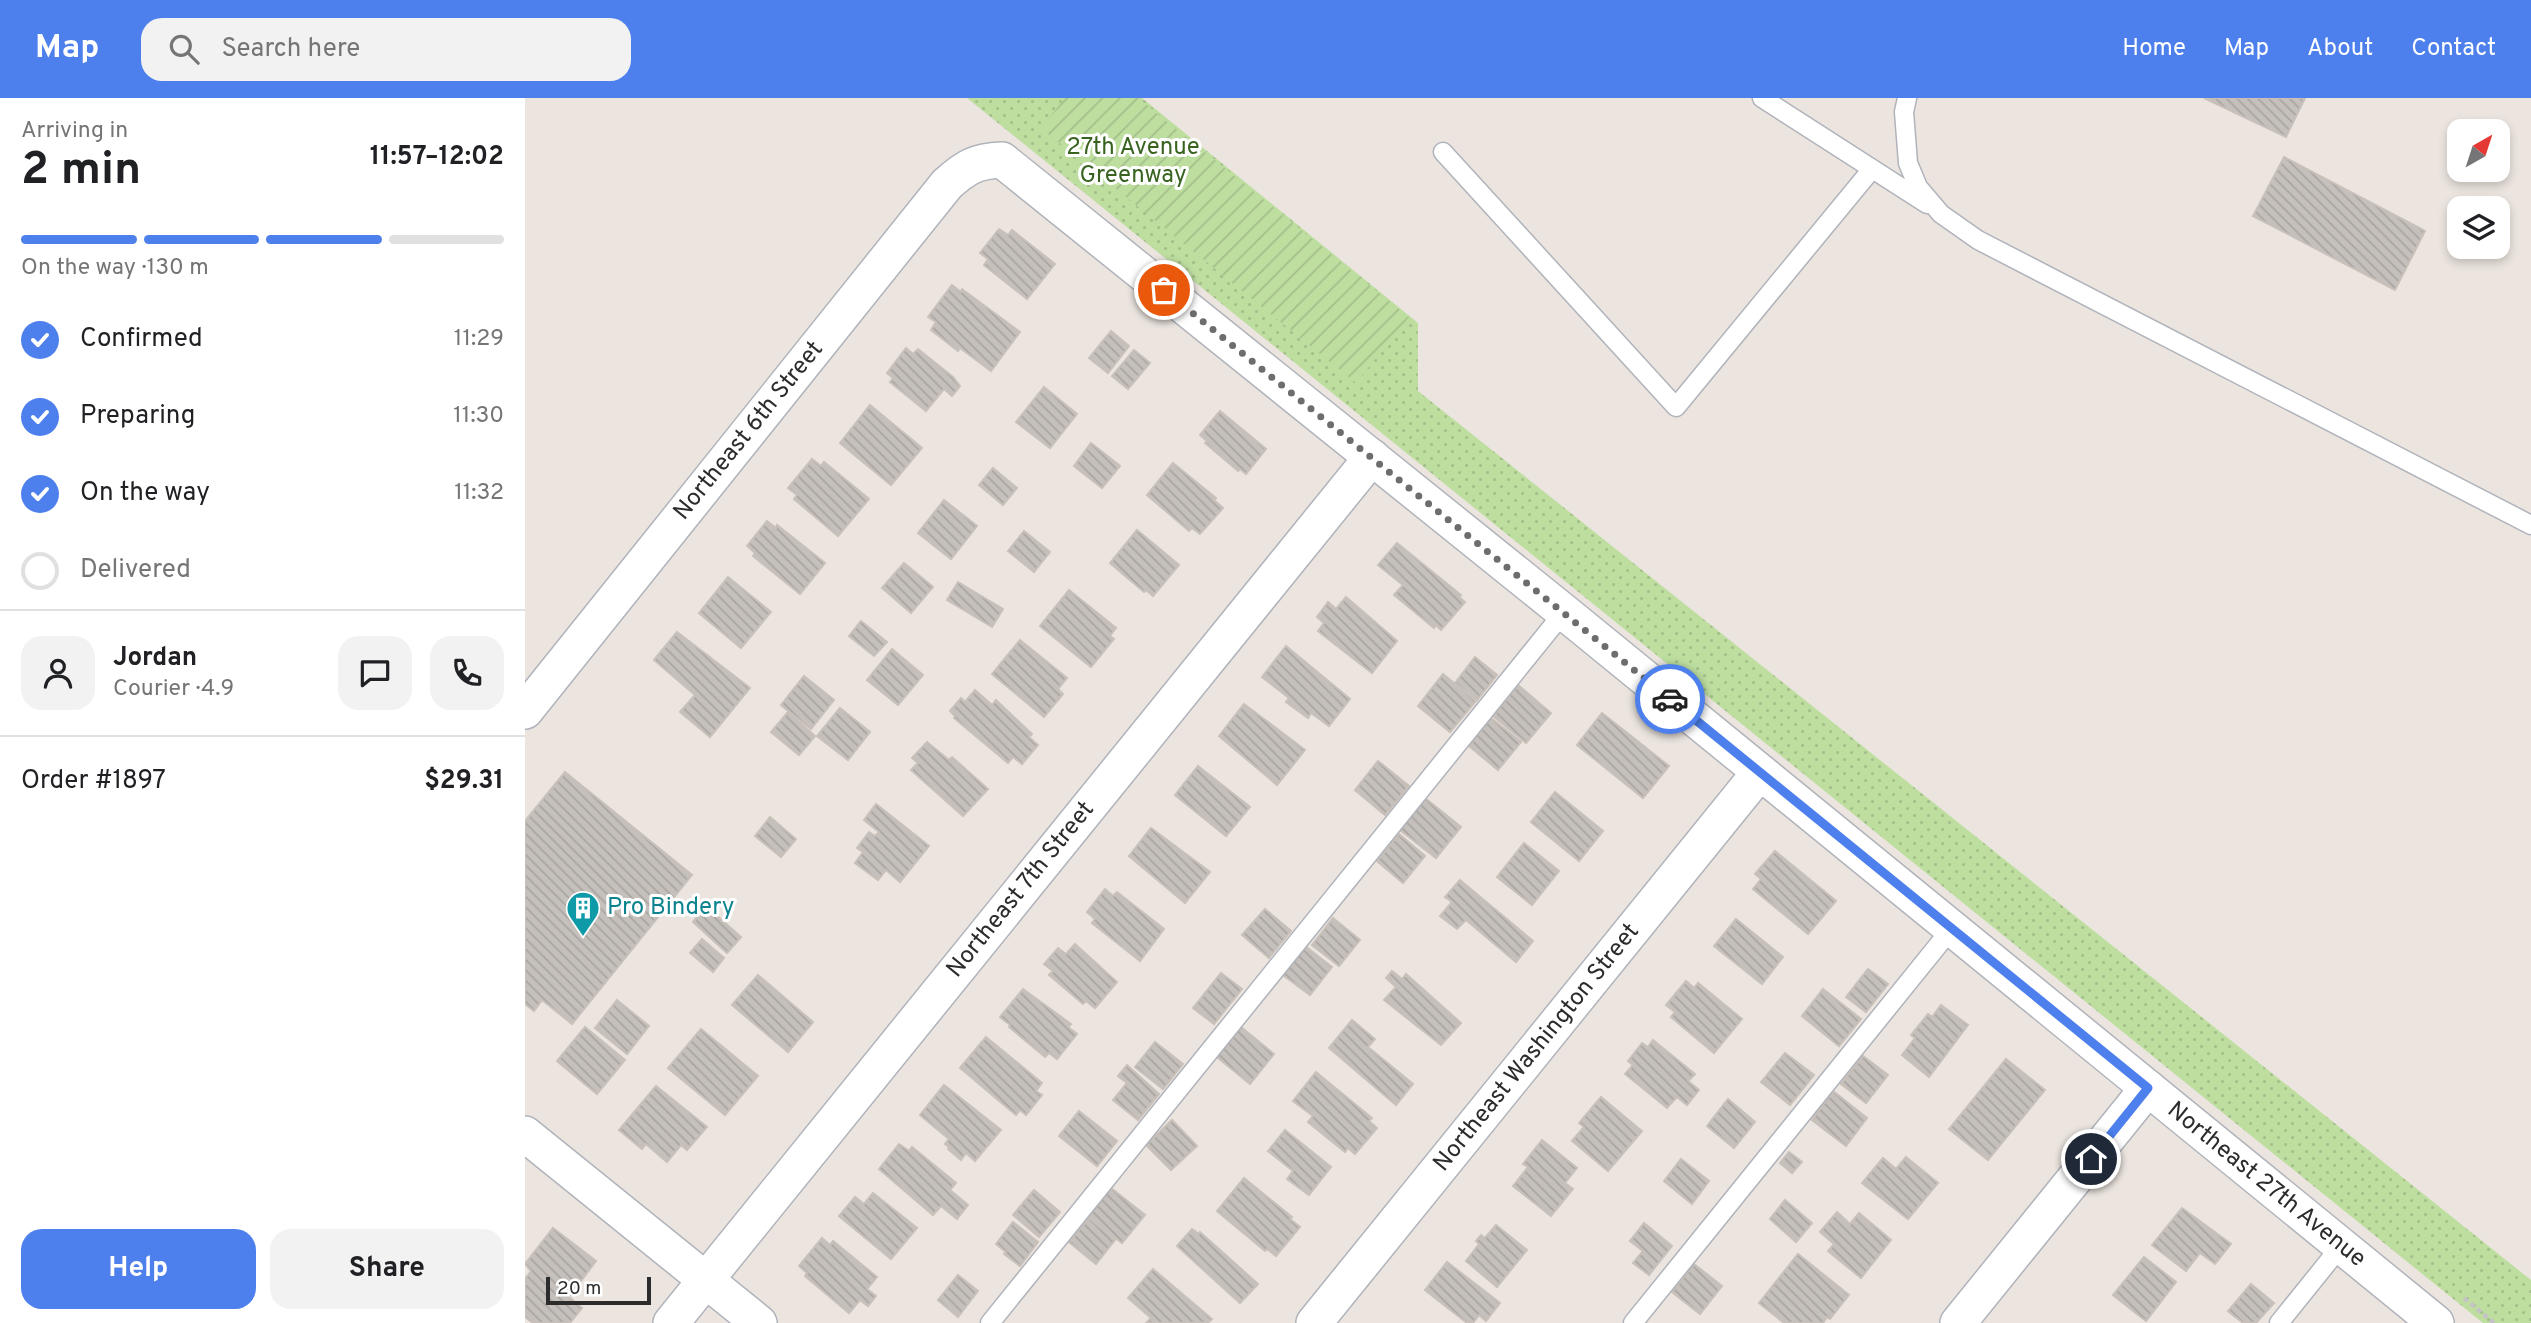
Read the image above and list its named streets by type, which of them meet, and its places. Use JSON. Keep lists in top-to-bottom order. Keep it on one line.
{"streets":{"street":["Northeast 6th Street","Northeast 7th Street","Northeast Washington Street","Northeast 27th Avenue"]},"crossings":[["Northeast 6th Street","Northeast 27th Avenue"],["Northeast 7th Street","Northeast 27th Avenue"],["Northeast Washington Street","Northeast 27th Avenue"]],"parks":["27th Avenue Greenway"],"places":{"building":["Pro Bindery"]},"scale_bar":"20 m","north":"top right","page":{"header":"Map","search":"Search here","nav":["Home","Map","About","Contact"],"heading":["2 min","Arriving in","11:57–12:02"],"panel":["Jordan","Courier · 4.9","Order #1897","$29.31"],"bar":"On the way · 130 m","list":[["Confirmed","11:29"],["Preparing","11:30"],["On the way","11:32"],"Delivered"],"buttons":["Help","Share"],"scale":"20 m"}}
